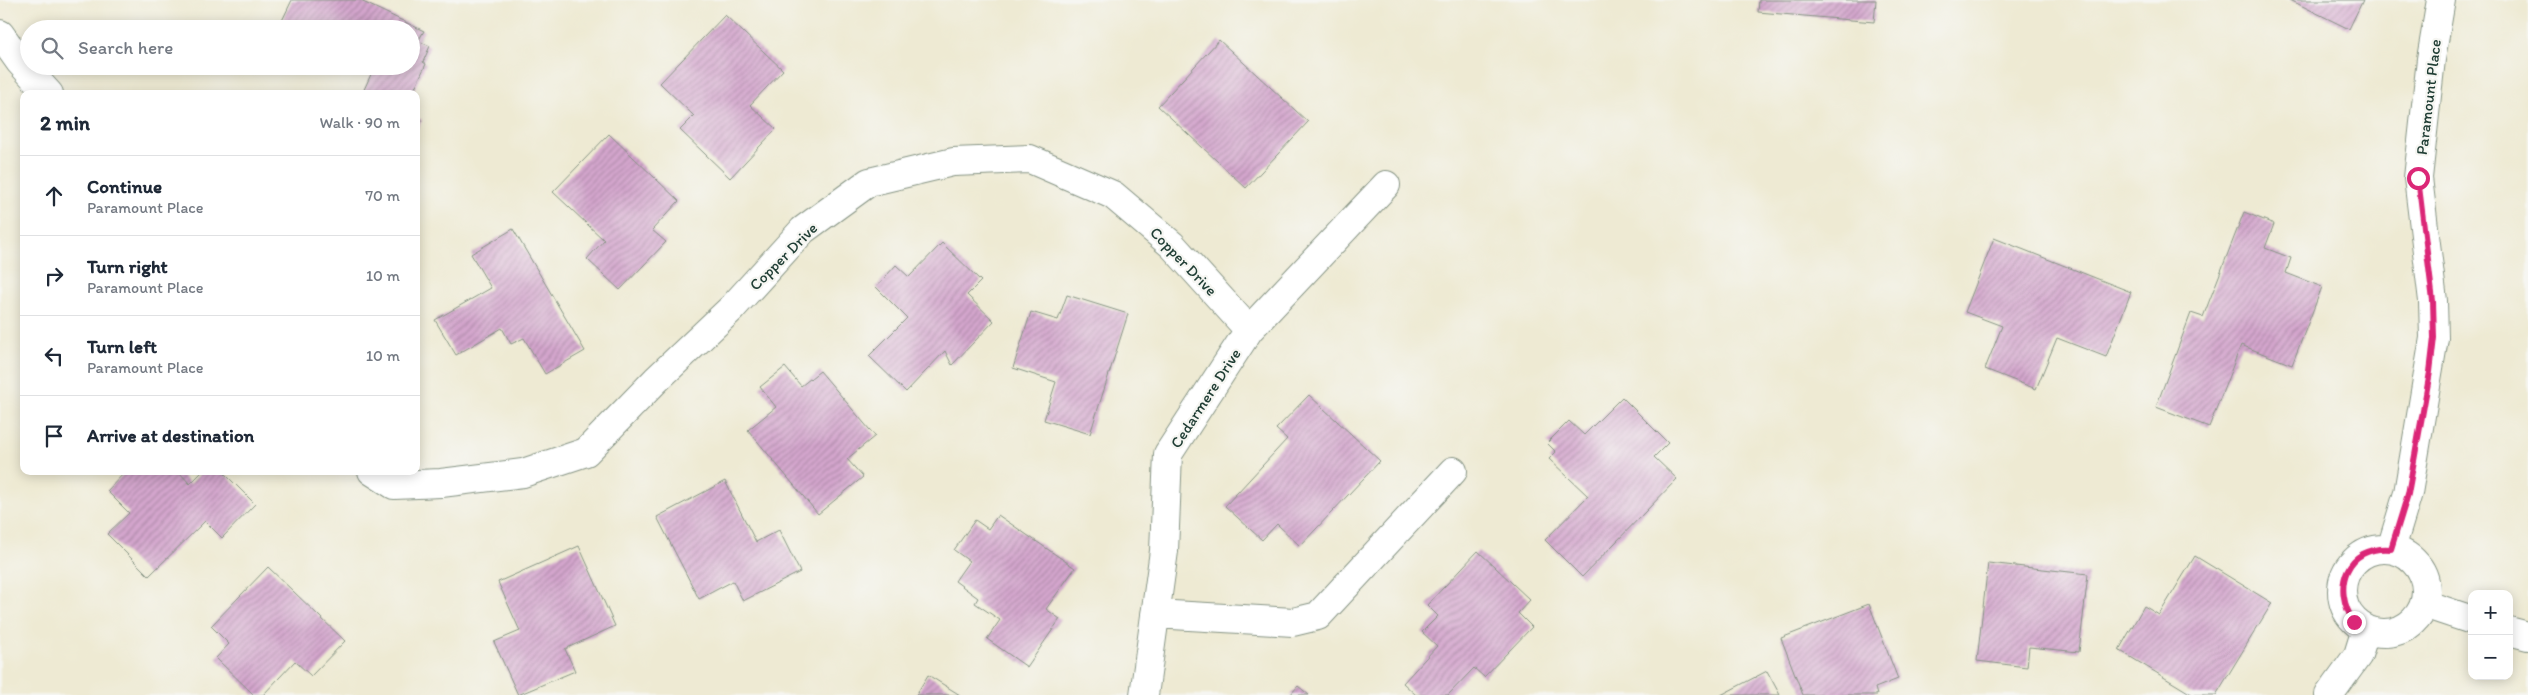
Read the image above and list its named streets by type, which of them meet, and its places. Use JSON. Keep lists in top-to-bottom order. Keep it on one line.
{"streets":{"street":["Paramount Place","Copper Drive","Cedarmere Drive"]},"crossings":[["Copper Drive","Cedarmere Drive"]],"page":{"search":"Search here","heading":["2 min","Walk · 90 m"],"list":[["Continue","Paramount Place","70 m"],["Turn right","Paramount Place","10 m"],["Turn left","Paramount Place","10 m"],"Arrive at destination"],"map_buttons":["+","−"]}}
